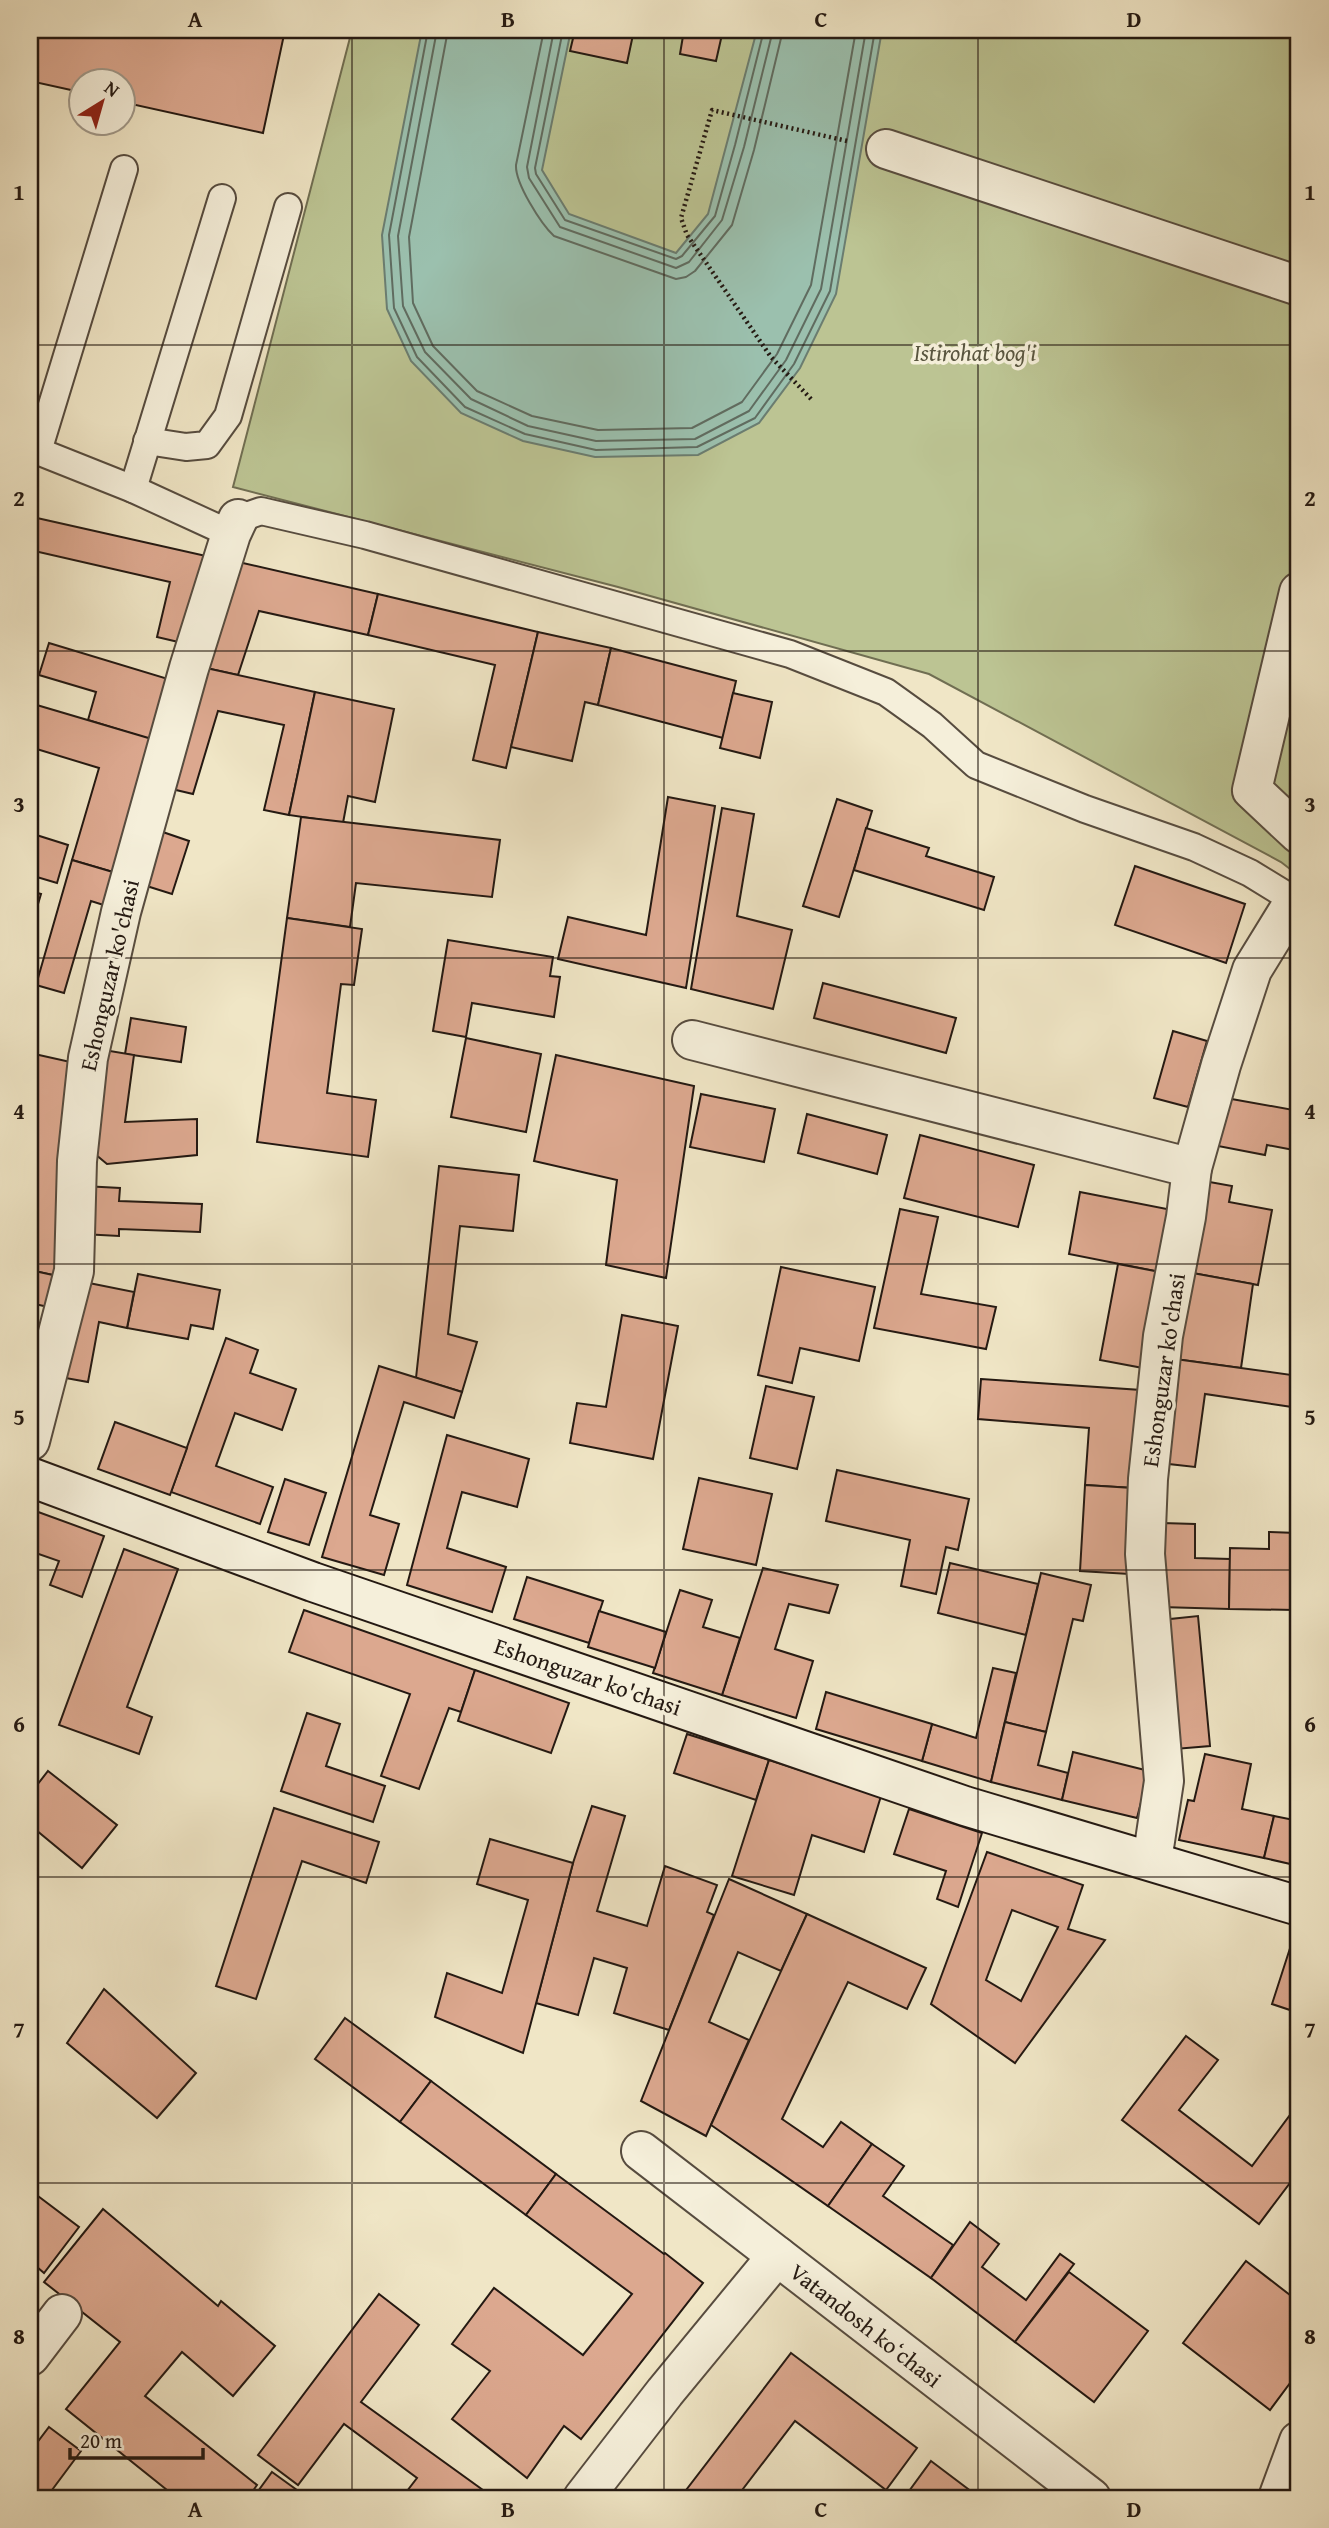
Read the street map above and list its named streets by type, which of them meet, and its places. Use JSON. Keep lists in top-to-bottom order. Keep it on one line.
{"streets":{"street":["Eshonguzar ko'chasi","Vatandosh koʻchasi"]},"parks":["Istirohat bog'i"],"scale_bar":"20 m","north":"top right","grid":{"columns":["A","B","C","D"],"rows":["1","2","3","4","5","6","7","8"]}}
